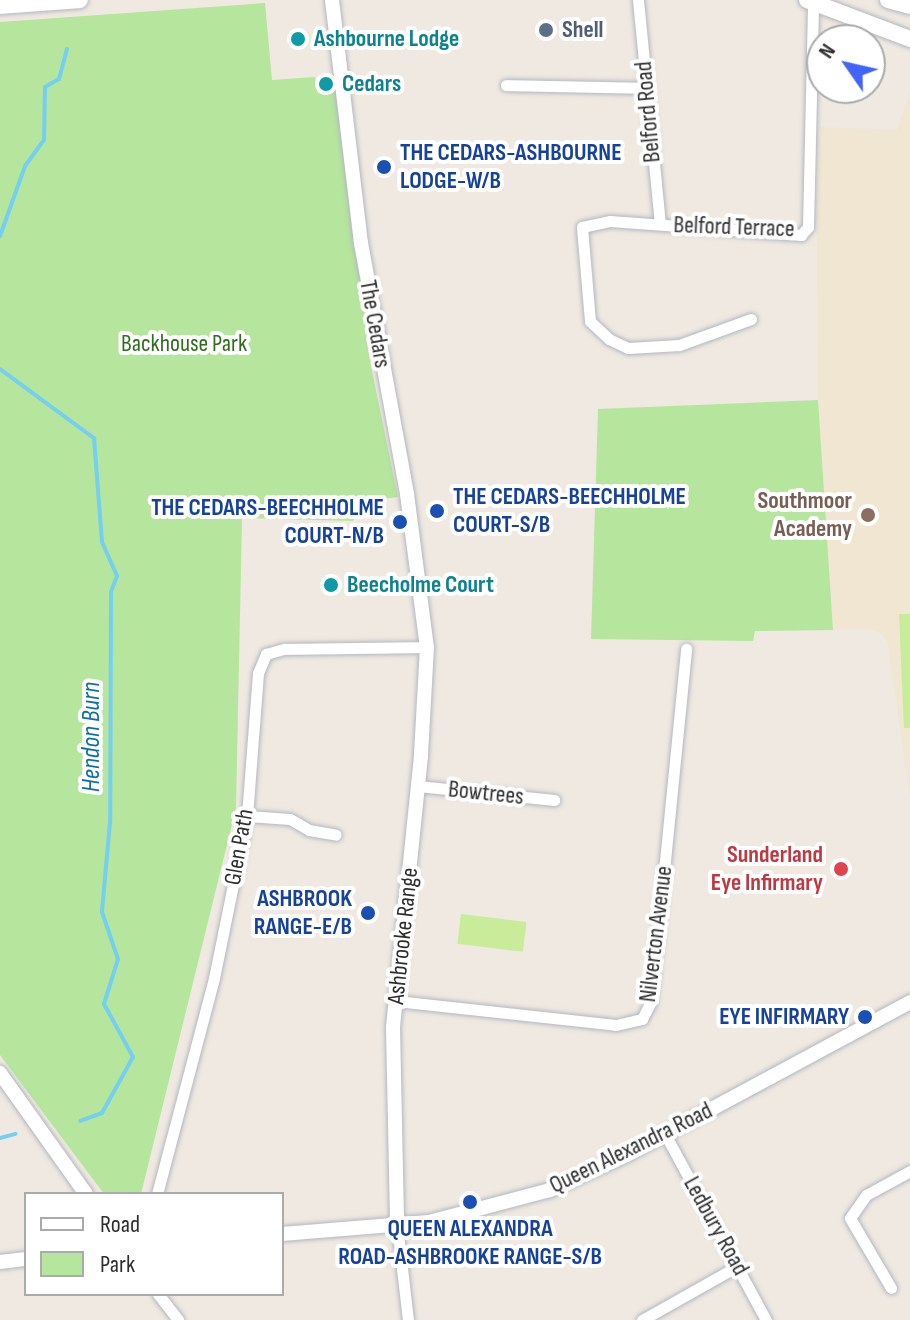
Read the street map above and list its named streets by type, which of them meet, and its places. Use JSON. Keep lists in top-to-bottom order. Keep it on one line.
{"streets":{"street":["Belford Road","Belford Terrace","The Cedars","Bowtrees","Glen Path","Nilverton Avenue","Ashbrooke Range","Queen Alexandra Road","Ledbury Road"]},"crossings":[["Belford Road","Belford Terrace"],["The Cedars","Glen Path"],["The Cedars","Ashbrooke Range"],["Bowtrees","Ashbrooke Range"],["Glen Path","Ashbrooke Range"],["Nilverton Avenue","Ashbrooke Range"],["Ashbrooke Range","Queen Alexandra Road"],["Queen Alexandra Road","Ledbury Road"]],"water":["Hendon Burn"],"parks":["Backhouse Park"],"places":["Shell","Ashbourne Lodge","Cedars","THE CEDARS-ASHBOURNE LODGE-W/B","THE CEDARS-BEECHHOLME COURT-S/B","Southmoor Academy","THE CEDARS-BEECHHOLME COURT-N/B","Beecholme Court","Sunderland Eye Infirmary","ASHBROOK RANGE-E/B","EYE INFIRMARY","QUEEN ALEXANDRA ROAD-ASHBROOKE RANGE-S/B"],"legend":["Road","Park"],"north":"top left"}
